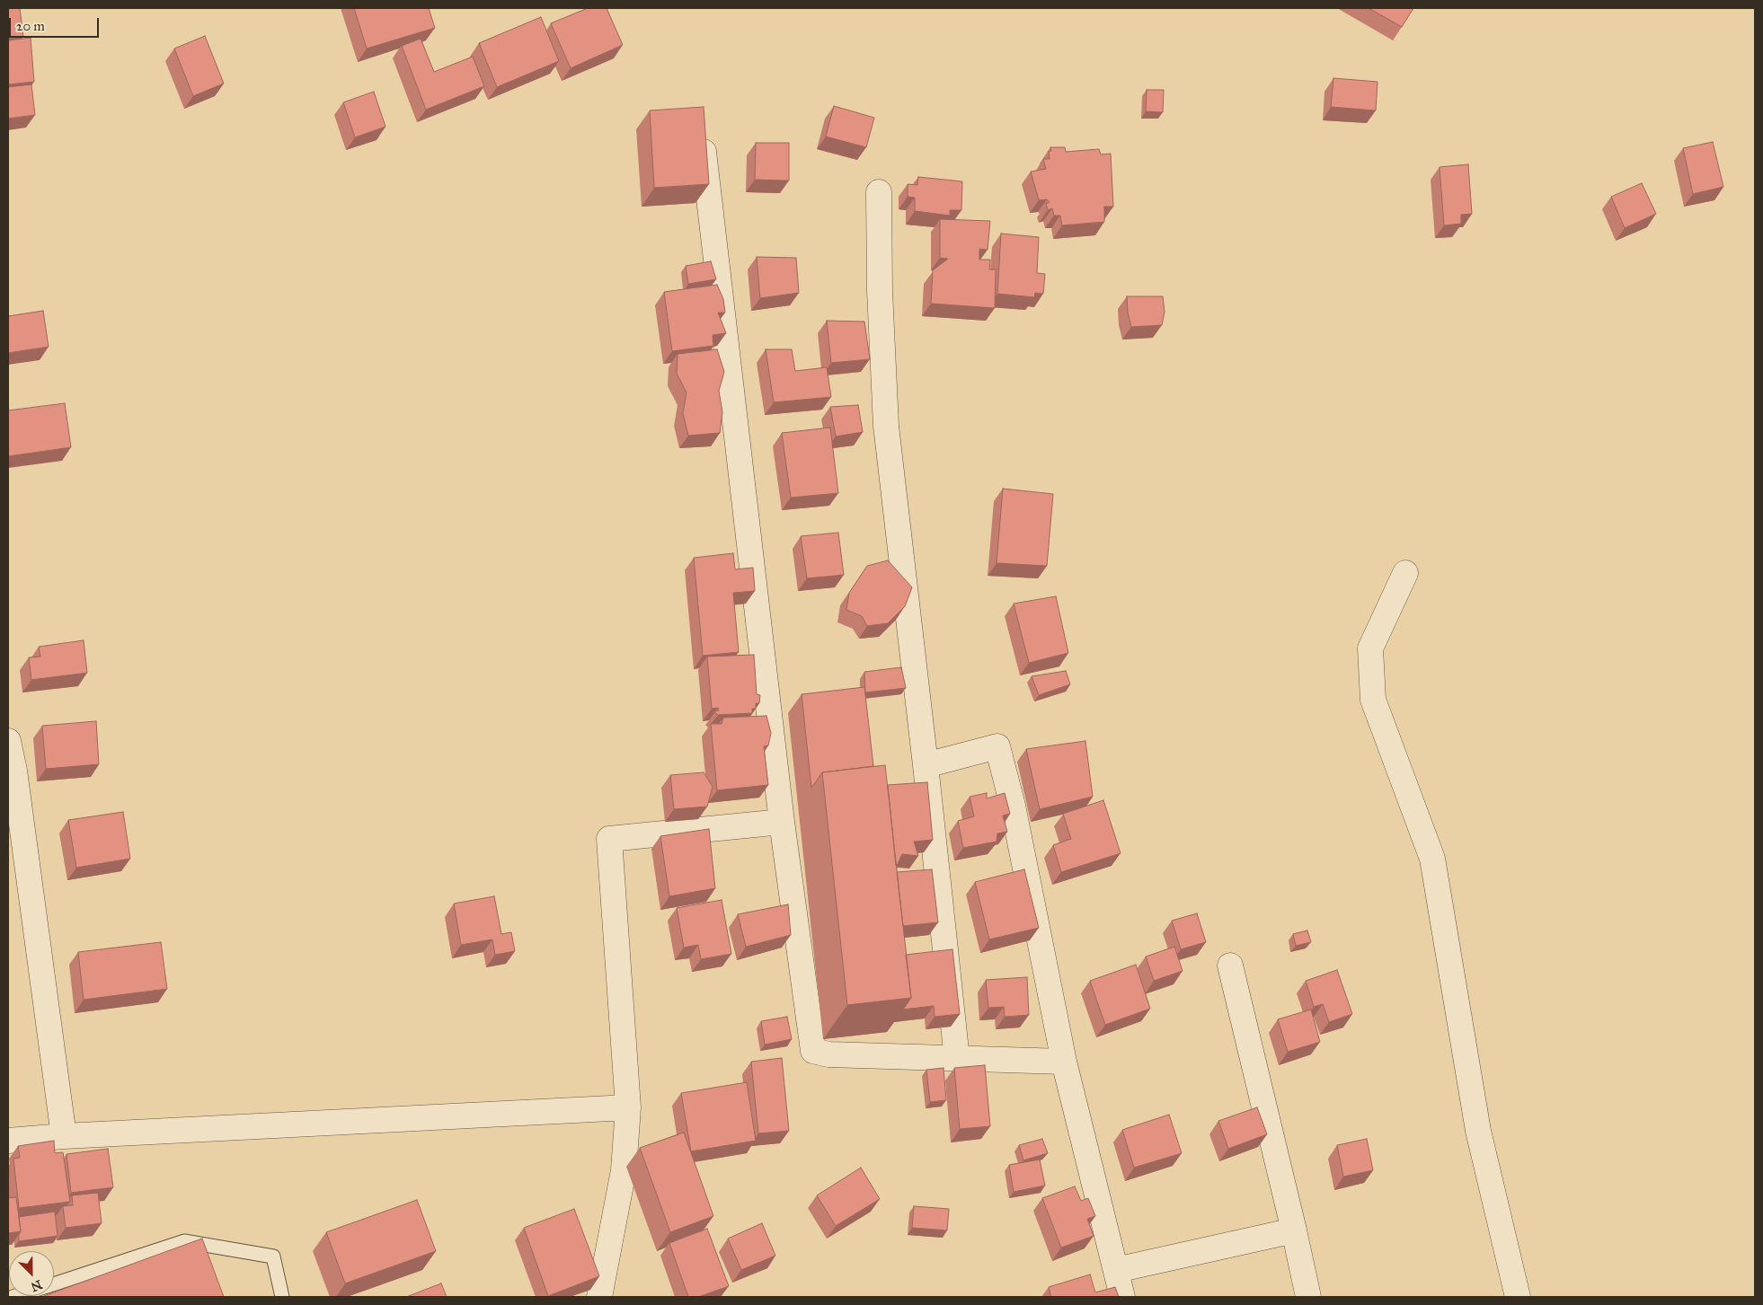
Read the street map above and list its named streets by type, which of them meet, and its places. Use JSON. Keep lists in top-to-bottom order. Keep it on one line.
{"scale_bar":"20 m","north":"bottom right"}
